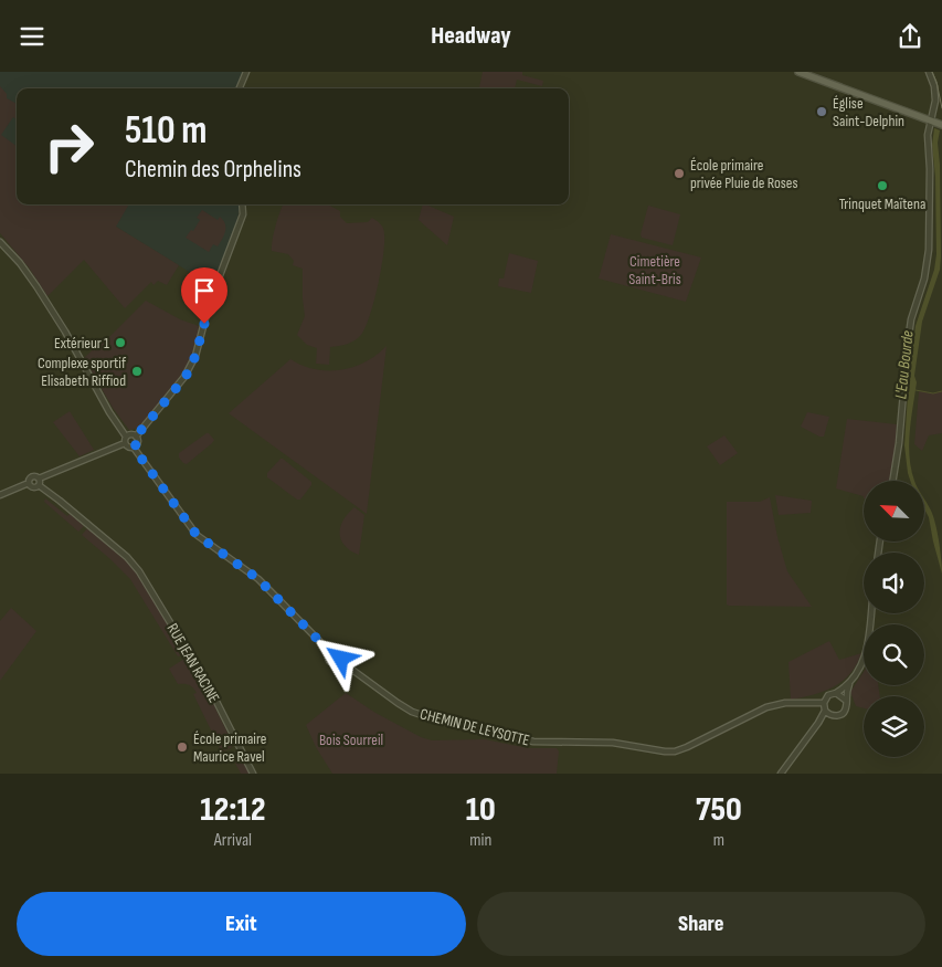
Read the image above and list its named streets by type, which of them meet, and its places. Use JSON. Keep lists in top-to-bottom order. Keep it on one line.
{"streets":{"street":["RUE JEAN RACINE","CHEMIN DE LEYSOTTE"]},"water":["L'Eau Bourde"],"parks":["Cimetière Saint-Bris","Bois Sourreil"],"places":["Église Saint-Delphin","École primaire privée Pluie de Roses","Trinquet Maïtena","Extérieur 1","Complexe sportif Elisabeth Riffiod","École primaire Maurice Ravel"],"north":"top left","page":{"header":"Headway","turn":["510 m","Chemin des Orphelins"],"eta":["12:12","Arrival","10","min","750","m"],"buttons":["Exit","Share"]}}
